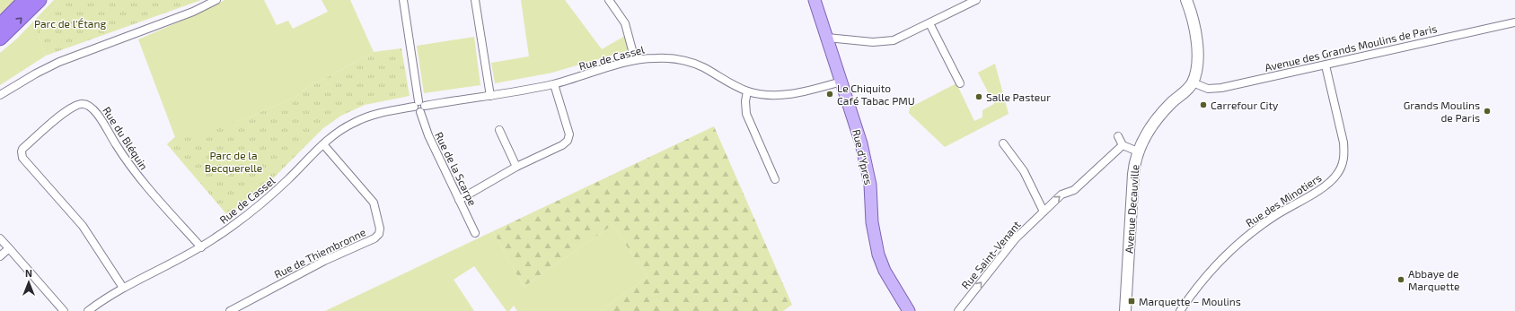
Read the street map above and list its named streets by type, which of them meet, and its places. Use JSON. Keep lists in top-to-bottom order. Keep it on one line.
{"streets":{"main road":["Rue d'Ypres"],"street":["Avenue des Grands Moulins de Paris","Rue de Cassel","Rue du Bléquin","Rue de la Scarpe","Rue des Minotiers","Avenue Decauville","Rue de Thiembronne","Rue Saint-Venant"]},"crossings":[["Avenue des Grands Moulins de Paris","Rue des Minotiers"],["Avenue des Grands Moulins de Paris","Avenue Decauville"],["Rue de Cassel","Rue du Bléquin"],["Rue de Cassel","Rue d'Ypres"],["Rue de Cassel","Rue de la Scarpe"],["Rue de Cassel","Rue de Thiembronne"]],"one_way":["Rue Saint-Venant"],"parks":["Parc de l'Étang","Parc de la Becquerelle"],"places":{"other":["Le Chiquito Café Tabac PMU","Salle Pasteur","Carrefour City","Grands Moulins de Paris","Abbaye de Marquette"],"transit":["Marquette – Moulins"]},"north":"top"}
